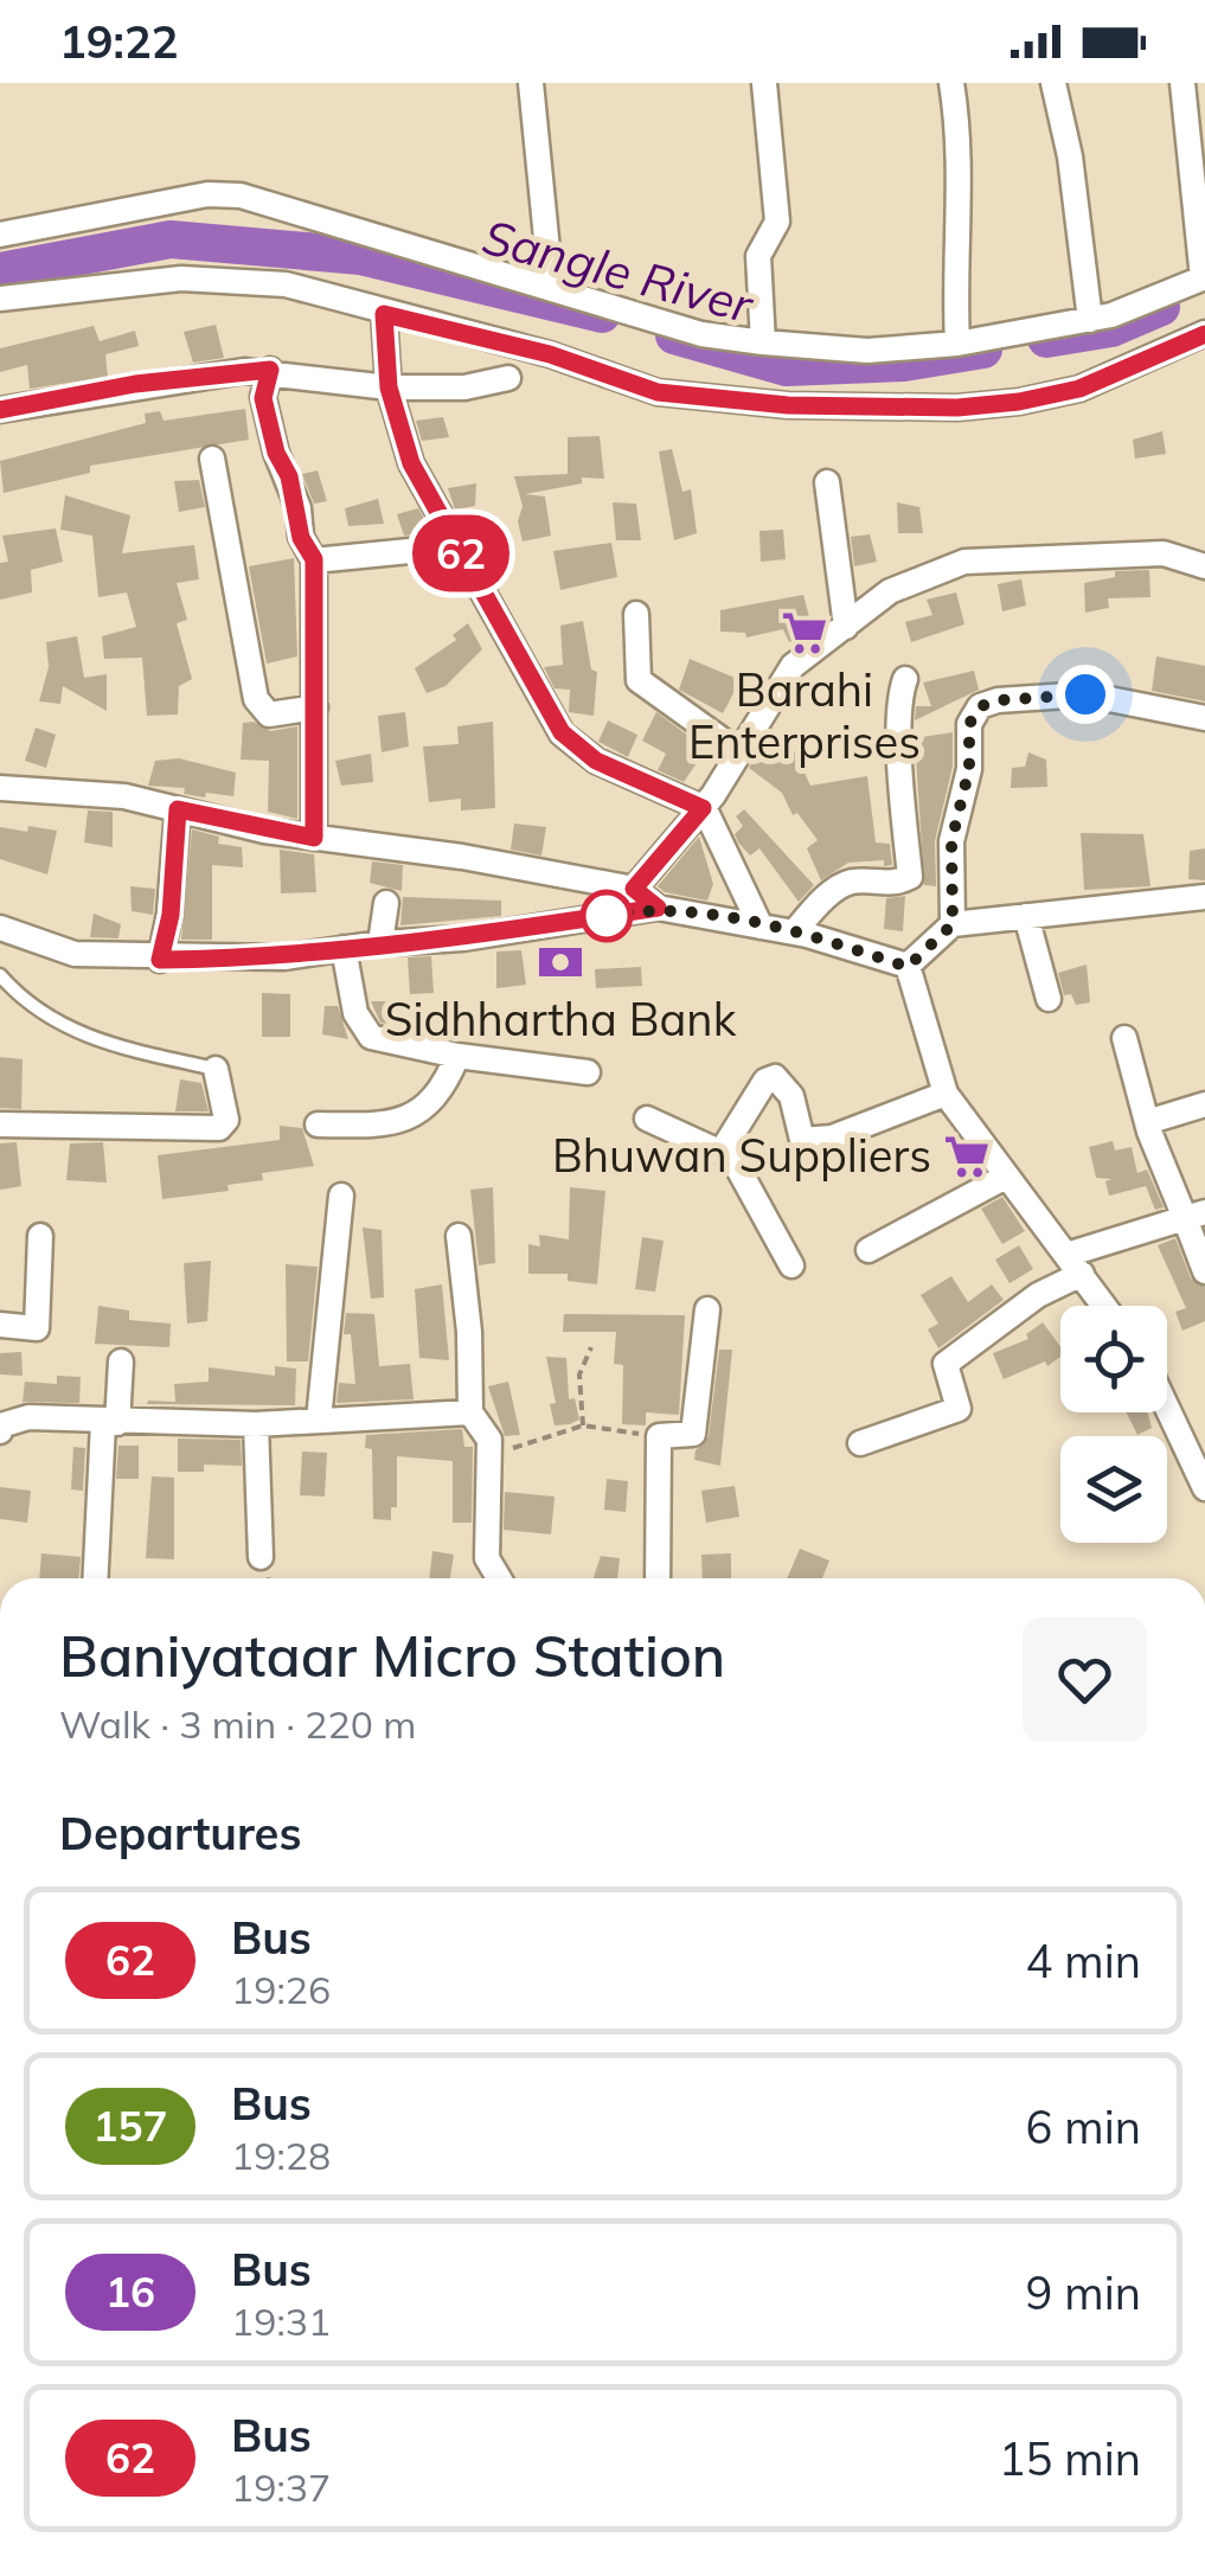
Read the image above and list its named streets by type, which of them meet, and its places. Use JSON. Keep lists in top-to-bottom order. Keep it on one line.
{"water":["Sangle River"],"places":{"supermarket":["Barahi Enterprises","Bhuwan Suppliers"],"bank":["Sidhhartha Bank"]},"lines":["bus line 62"],"page":{"status":"19:22","on_map":"62","heading":[["Baniyataar Micro Station","Walk · 3 min · 220 m"],"Departures"],"list":[{"mark":"62","name":"Bus","note":"19:26","value":"4 min"},{"mark":"157","name":"Bus","note":"19:28","value":"6 min"},{"mark":"16","name":"Bus","note":"19:31","value":"9 min"},{"mark":"62","name":"Bus","note":"19:37","value":"15 min"}]}}
